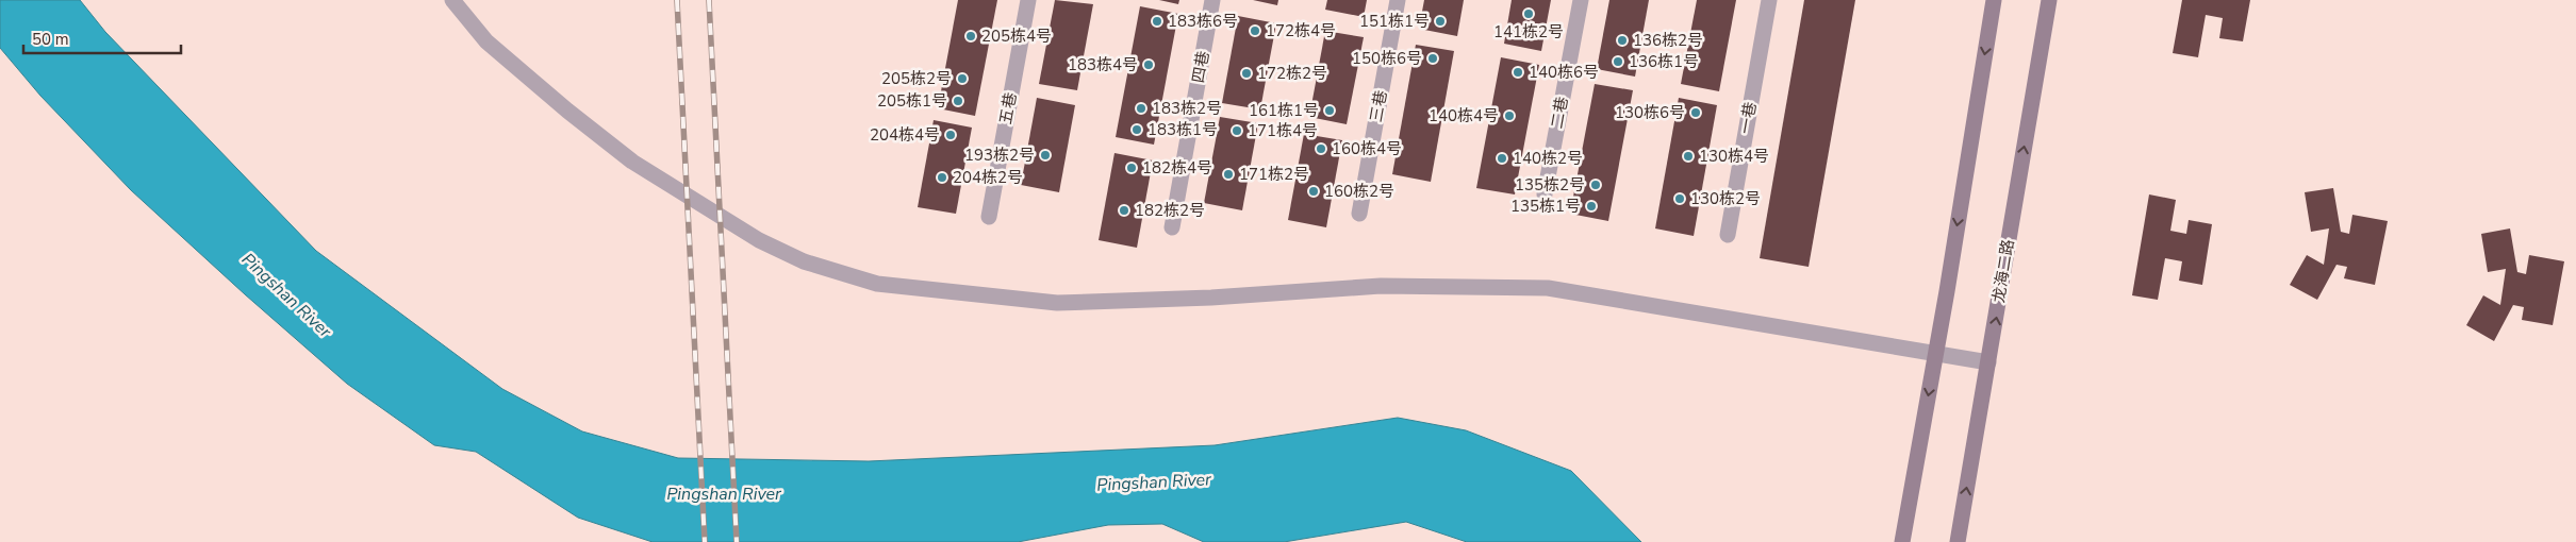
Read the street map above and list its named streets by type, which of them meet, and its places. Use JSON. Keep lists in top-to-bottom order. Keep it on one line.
{"streets":{"main road":["龙海二路"],"street":["四巷","三巷","五巷","二巷","一巷"]},"water":["Pingshan River"],"places":["141栋2号","183栋6号","151栋1号","172栋4号","205栋4号","136栋2号","150栋6号","136栋1号","183栋4号","140栋6号","172栋2号","205栋2号","205栋1号","183栋2号","161栋1号","130栋6号","140栋4号","183栋1号","171栋4号","204栋4号","160栋4号","193栋2号","130栋4号","140栋2号","182栋4号","171栋2号","204栋2号","135栋2号","160栋2号","130栋2号","135栋1号","182栋2号"],"scale_bar":"50 m"}
